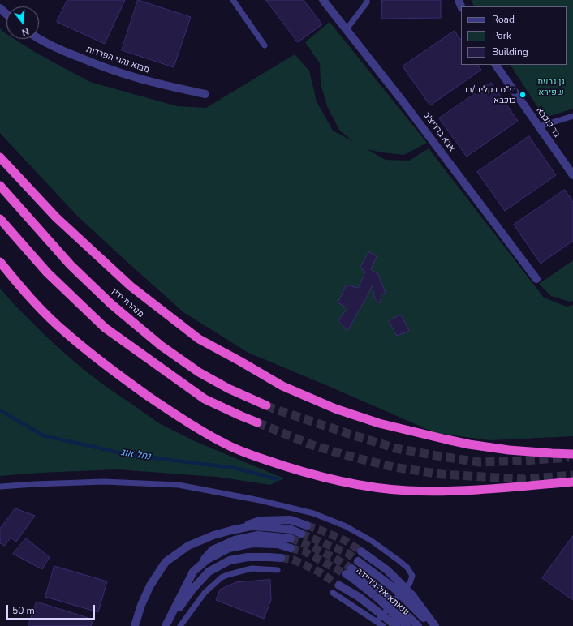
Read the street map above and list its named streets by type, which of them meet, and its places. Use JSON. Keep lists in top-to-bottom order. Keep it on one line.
{"streets":{"highway":["מנהרת ידין"],"street":["מבוא נהגי הפרדות","בר כוכבא","אבא ברדיצ'ב","ענאתא אל-ג'דיידה"]},"water":["נחל אוג"],"parks":["גן גבעת שפירא"],"places":["בי״ס דקלים/בר כוכבא"],"legend":["Road","Park","Building"],"scale_bar":"50 m","north":"bottom"}
